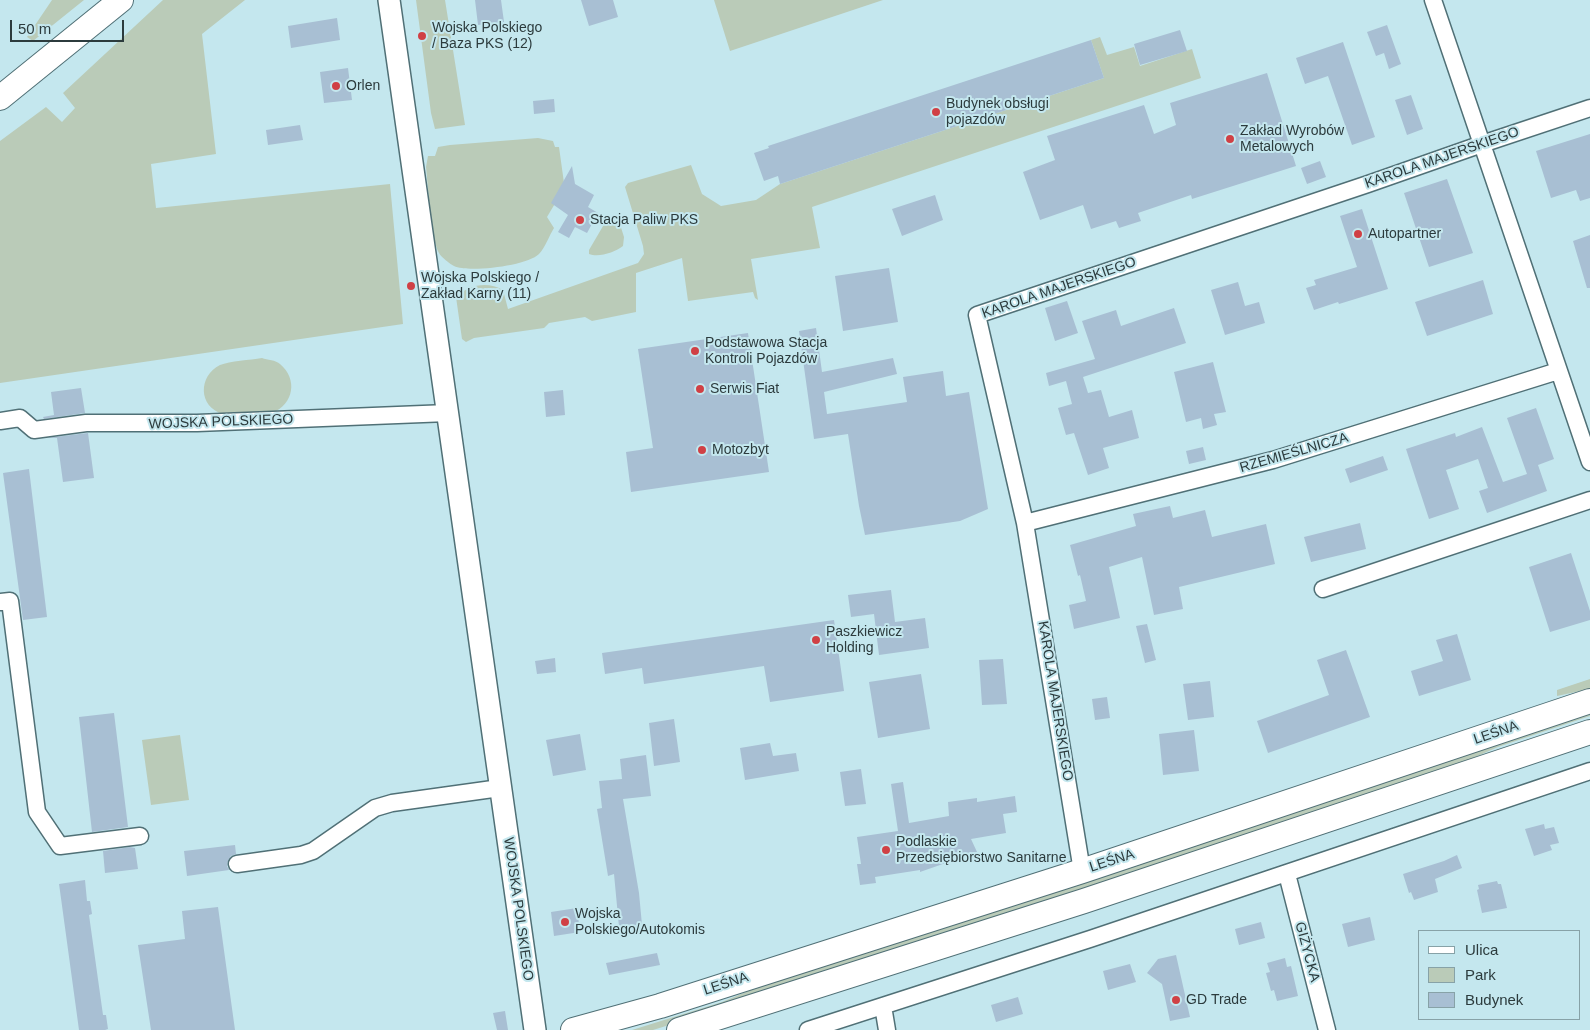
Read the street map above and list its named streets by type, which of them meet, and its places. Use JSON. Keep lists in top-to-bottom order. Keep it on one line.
{"streets":{"main road":["LEŚNA"],"street":["KAROLA MAJERSKIEGO","WOJSKA POLSKIEGO","RZEMIEŚLNICZA","GIŻYCKA"]},"crossings":[["KAROLA MAJERSKIEGO","RZEMIEŚLNICZA"],["KAROLA MAJERSKIEGO","LEŚNA"]],"places":["Wojska Polskiego / Baza PKS (12)","Orlen","Budynek obsługi pojazdów","Zakład Wyrobów Metalowych","Stacja Paliw PKS","Autopartner","Wojska Polskiego / Zakład Karny (11)","Podstawowa Stacja Kontroli Pojazdów","Serwis Fiat","Motozbyt","Paszkiewicz Holding","Podlaskie Przedsiębiorstwo Sanitarne","Wojska Polskiego/Autokomis","GD Trade"],"legend":["Ulica","Park","Budynek"],"scale_bar":"50 m"}
